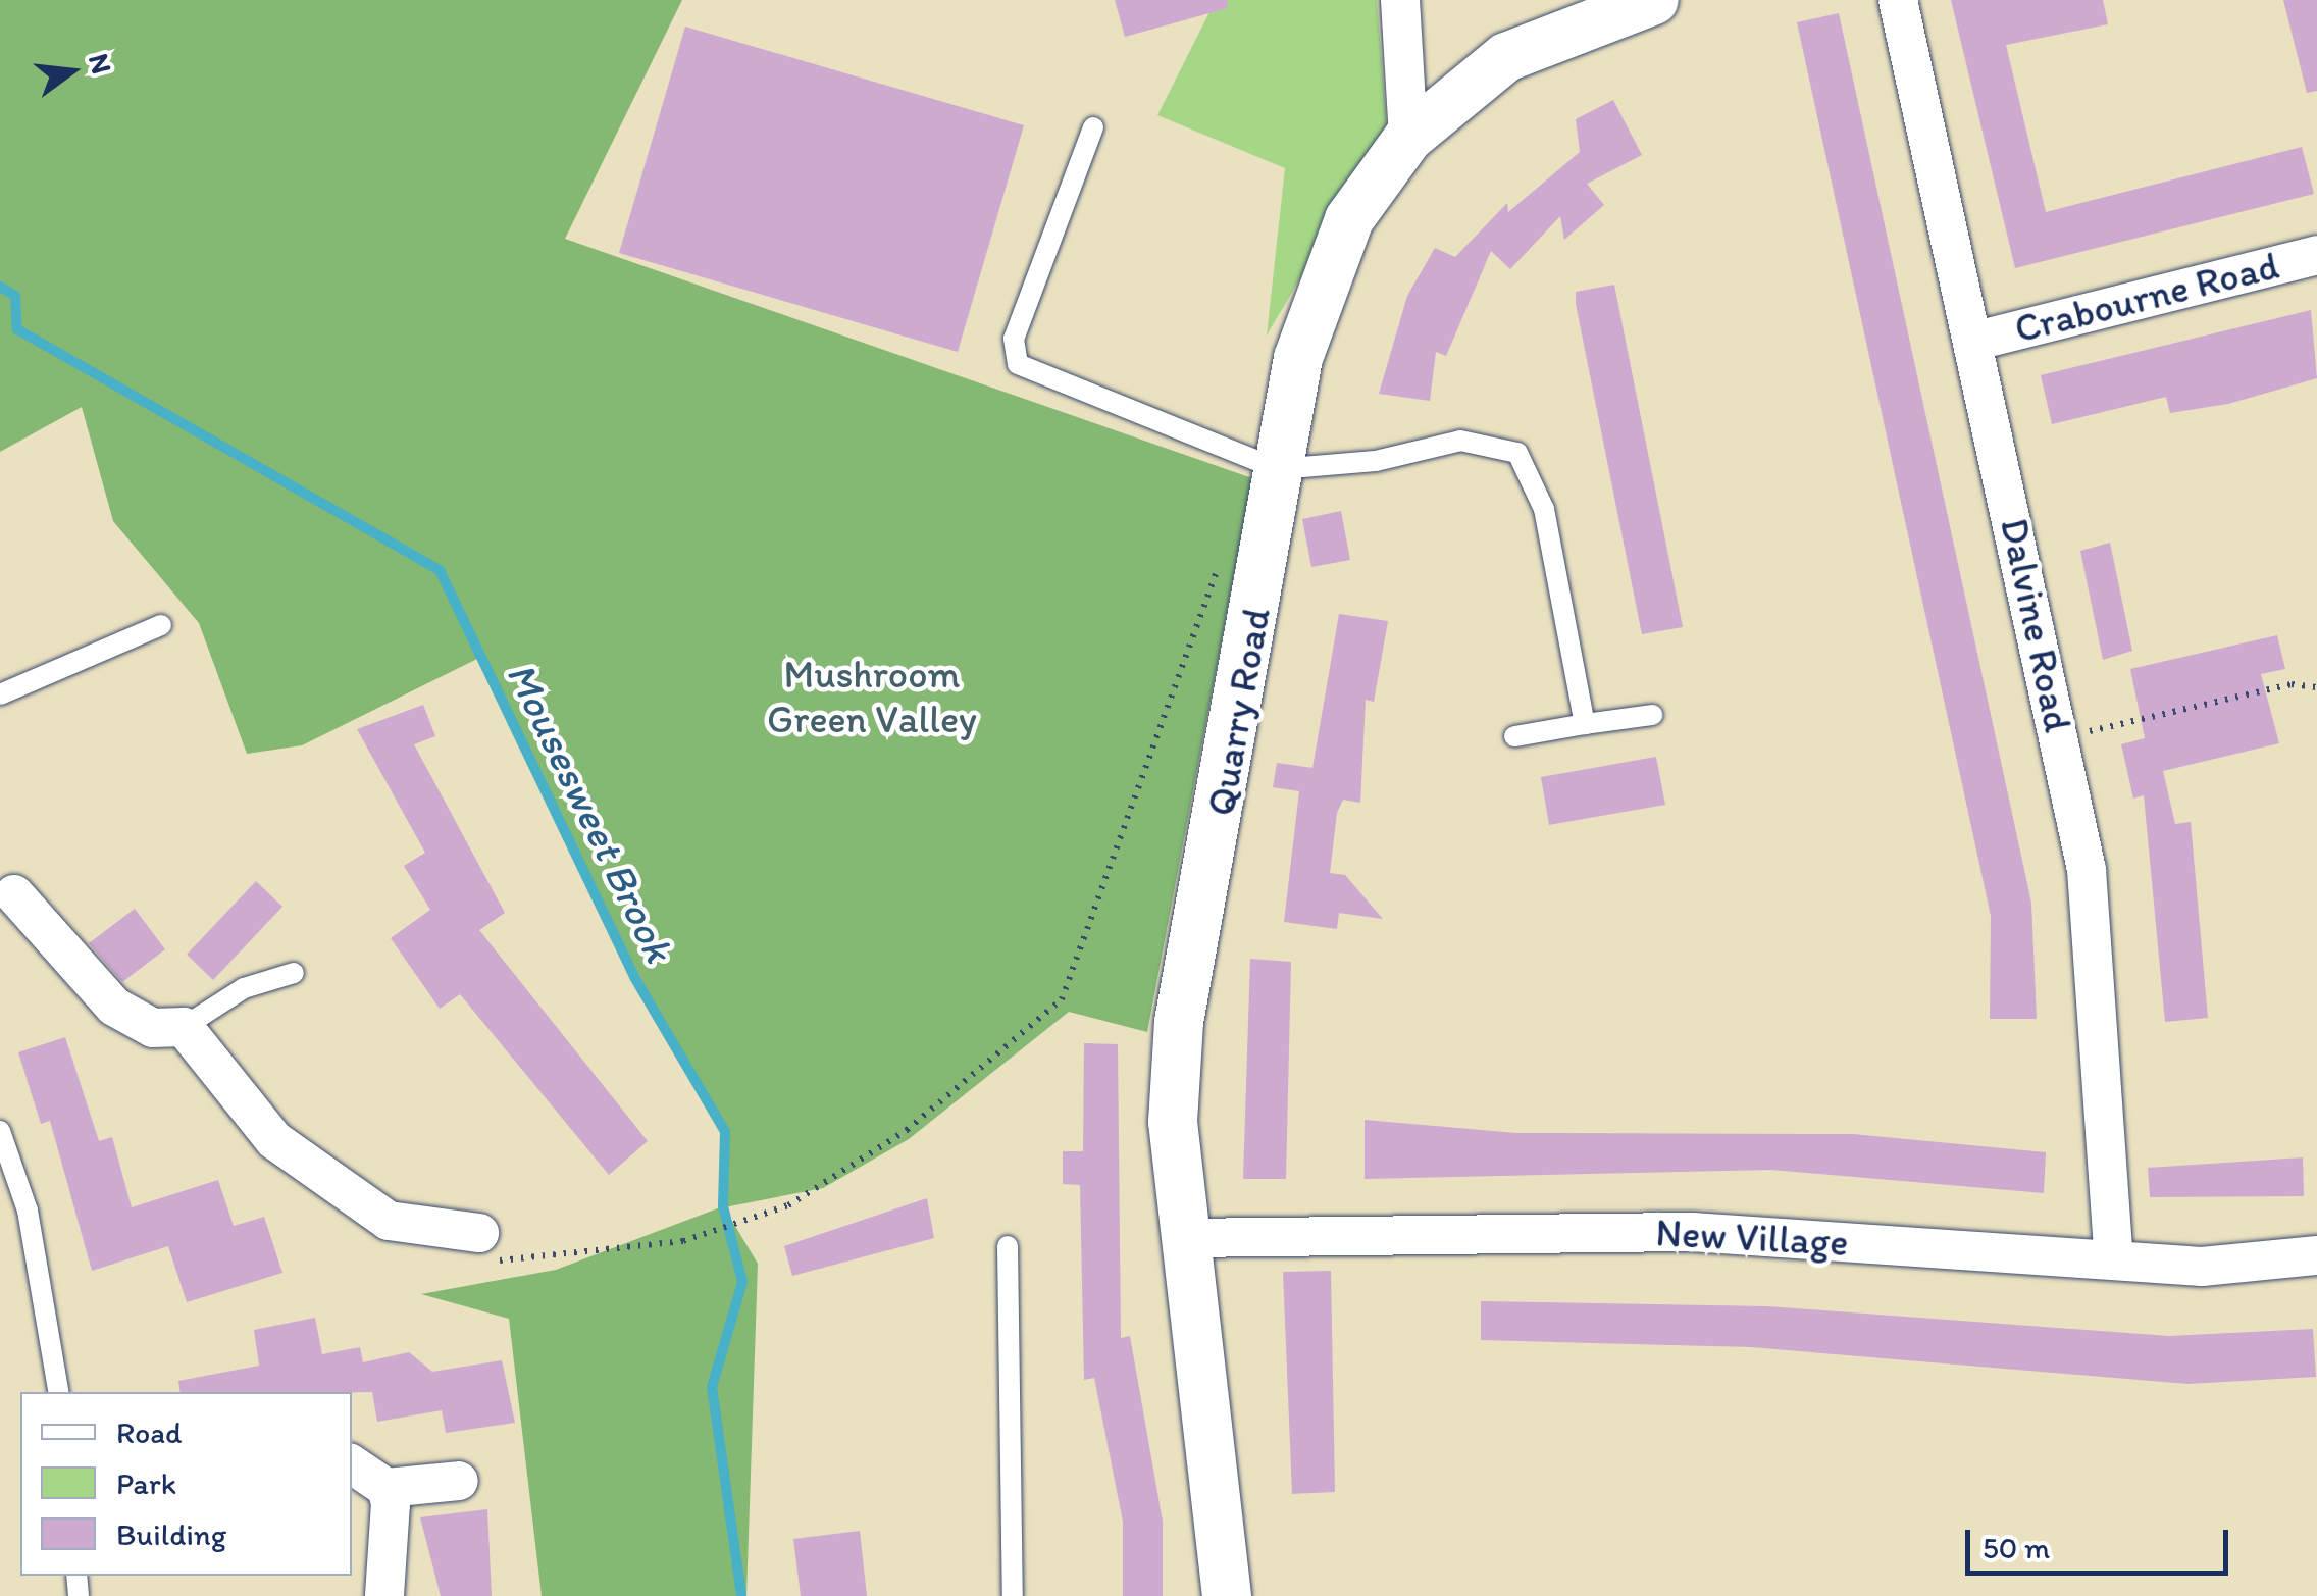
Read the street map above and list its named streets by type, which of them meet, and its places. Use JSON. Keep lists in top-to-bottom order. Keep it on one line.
{"streets":{"street":["Crabourne Road","Dalvine Road","Quarry Road","New Village"]},"crossings":[["Crabourne Road","Dalvine Road"],["Dalvine Road","New Village"],["Quarry Road","New Village"]],"water":["Mousesweet Brook"],"parks":["Mushroom Green Valley"],"legend":["Road","Park","Building"],"scale_bar":"50 m","north":"right"}
